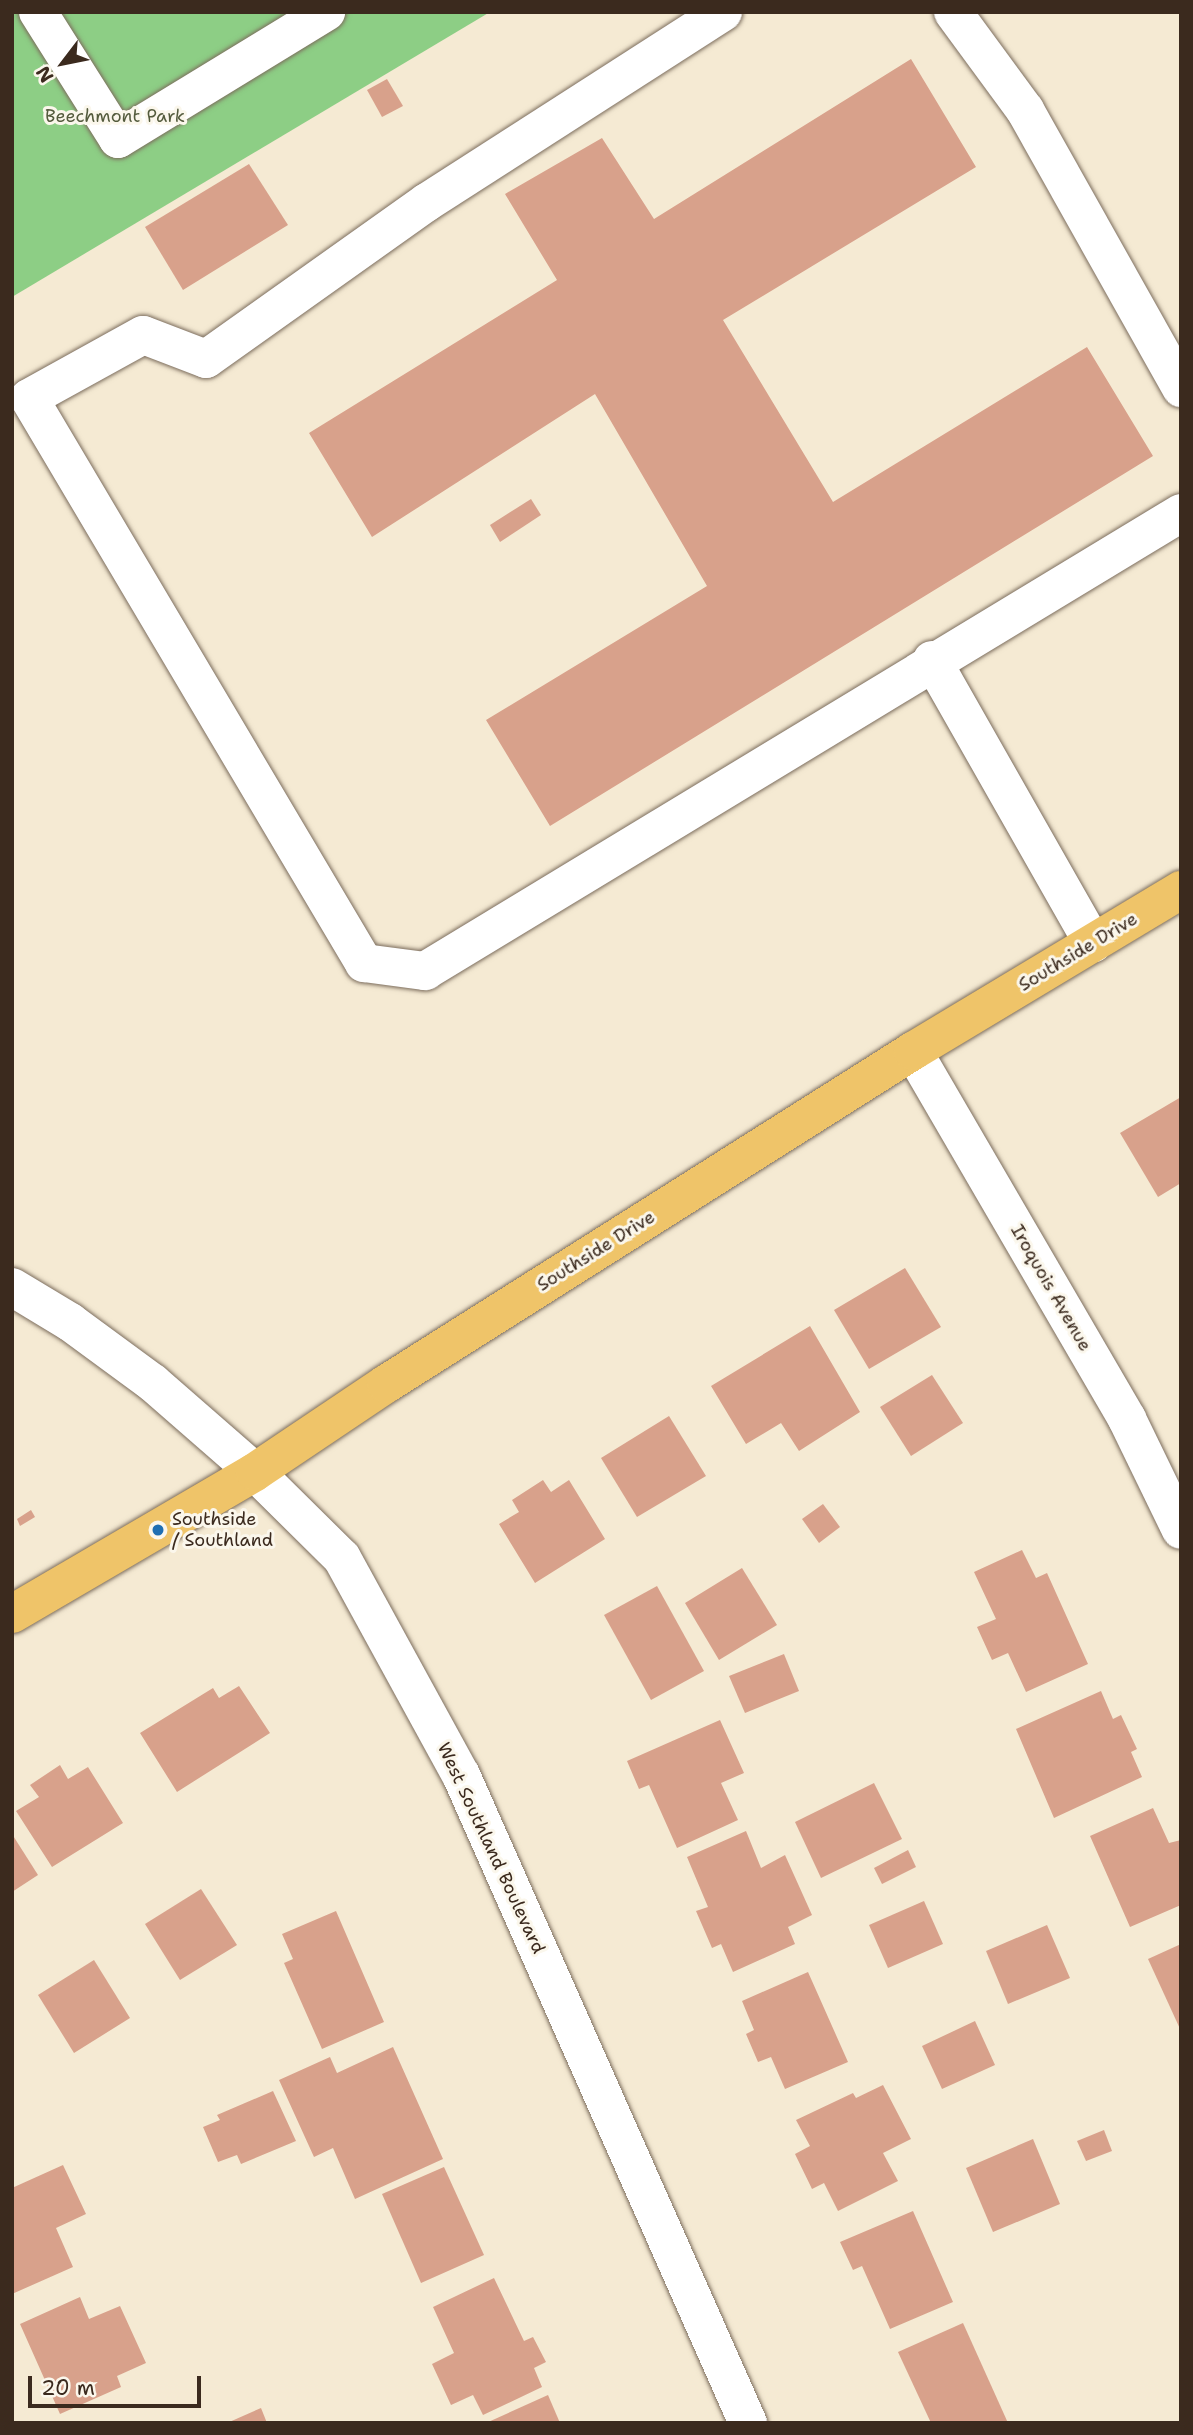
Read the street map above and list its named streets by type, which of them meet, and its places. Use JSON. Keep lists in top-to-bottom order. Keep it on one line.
{"streets":{"main road":["Southside Drive"],"street":["Iroquois Avenue","West Southland Boulevard"]},"crossings":[["Southside Drive","Iroquois Avenue"],["Southside Drive","West Southland Boulevard"]],"parks":["Beechmont Park"],"places":["Southside / Southland"],"scale_bar":"20 m","north":"bottom left"}
